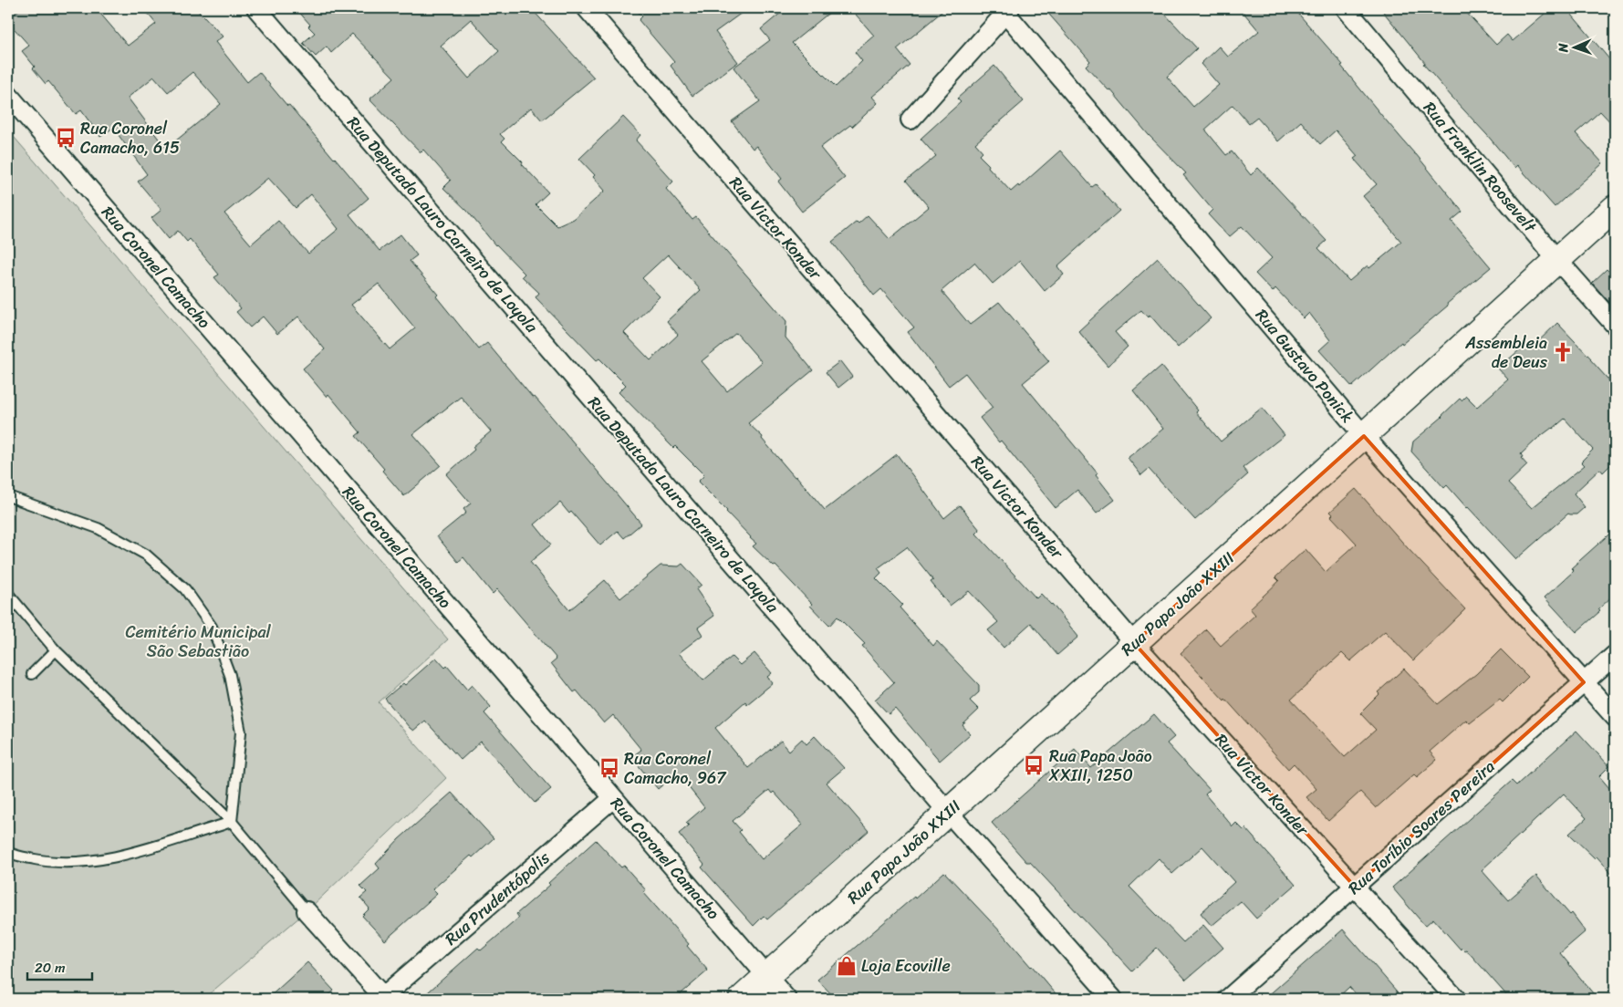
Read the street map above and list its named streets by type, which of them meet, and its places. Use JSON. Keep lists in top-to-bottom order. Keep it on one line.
{"streets":{"main road":["Rua Papa João XXIII"],"street":["Rua Franklin Roosevelt","Rua Deputado Lauro Carneiro de Loyola","Rua Victor Konder","Rua Coronel Camacho","Rua Gustavo Ponick","Rua Toríbio Soares Pereira","Rua Prudentópolis"]},"crossings":[["Rua Franklin Roosevelt","Rua Papa João XXIII"],["Rua Deputado Lauro Carneiro de Loyola","Rua Papa João XXIII"],["Rua Victor Konder","Rua Papa João XXIII"],["Rua Victor Konder","Rua Toríbio Soares Pereira"],["Rua Coronel Camacho","Rua Papa João XXIII"],["Rua Coronel Camacho","Rua Prudentópolis"],["Rua Gustavo Ponick","Rua Papa João XXIII"],["Rua Gustavo Ponick","Rua Toríbio Soares Pereira"]],"parks":["Cemitério Municipal São Sebastião"],"places":{"bus stop":["Rua Coronel Camacho, 615","Rua Papa João XXIII, 1250","Rua Coronel Camacho, 967"],"church":["Assembleia de Deus"],"shop":["Loja Ecoville"]},"scale_bar":"20 m","north":"left"}
